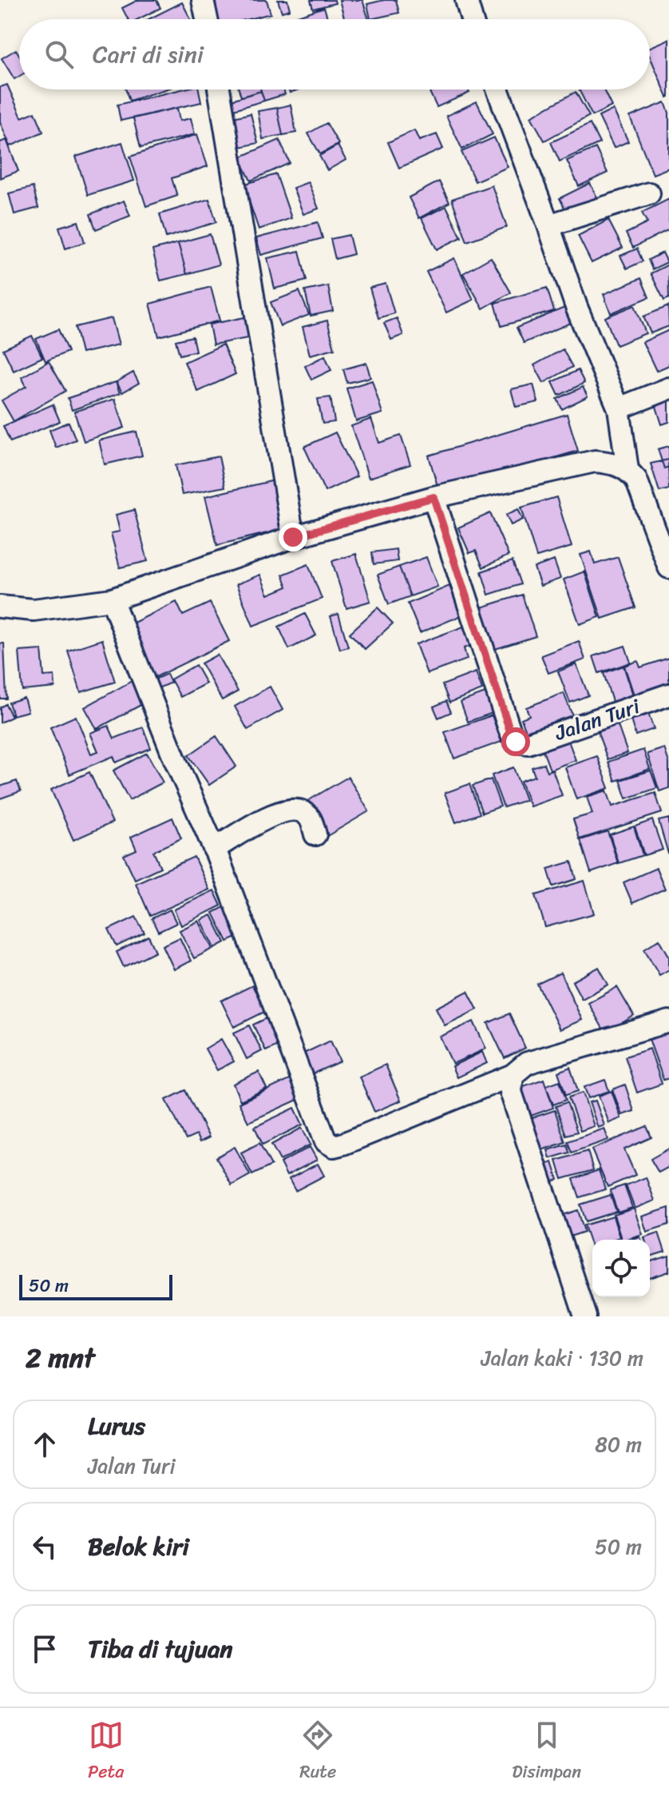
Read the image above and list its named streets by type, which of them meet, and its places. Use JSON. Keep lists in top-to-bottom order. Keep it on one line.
{"streets":{"street":["Jalan Turi"]},"scale_bar":"50 m","page":{"search":"Cari di sini","scale":"50 m","heading":["2 mnt","Jalan kaki · 130 m"],"list":[["Lurus","Jalan Turi","80 m"],["Belok kiri","50 m"],"Tiba di tujuan"],"nav":["Peta","Rute","Disimpan"]}}
